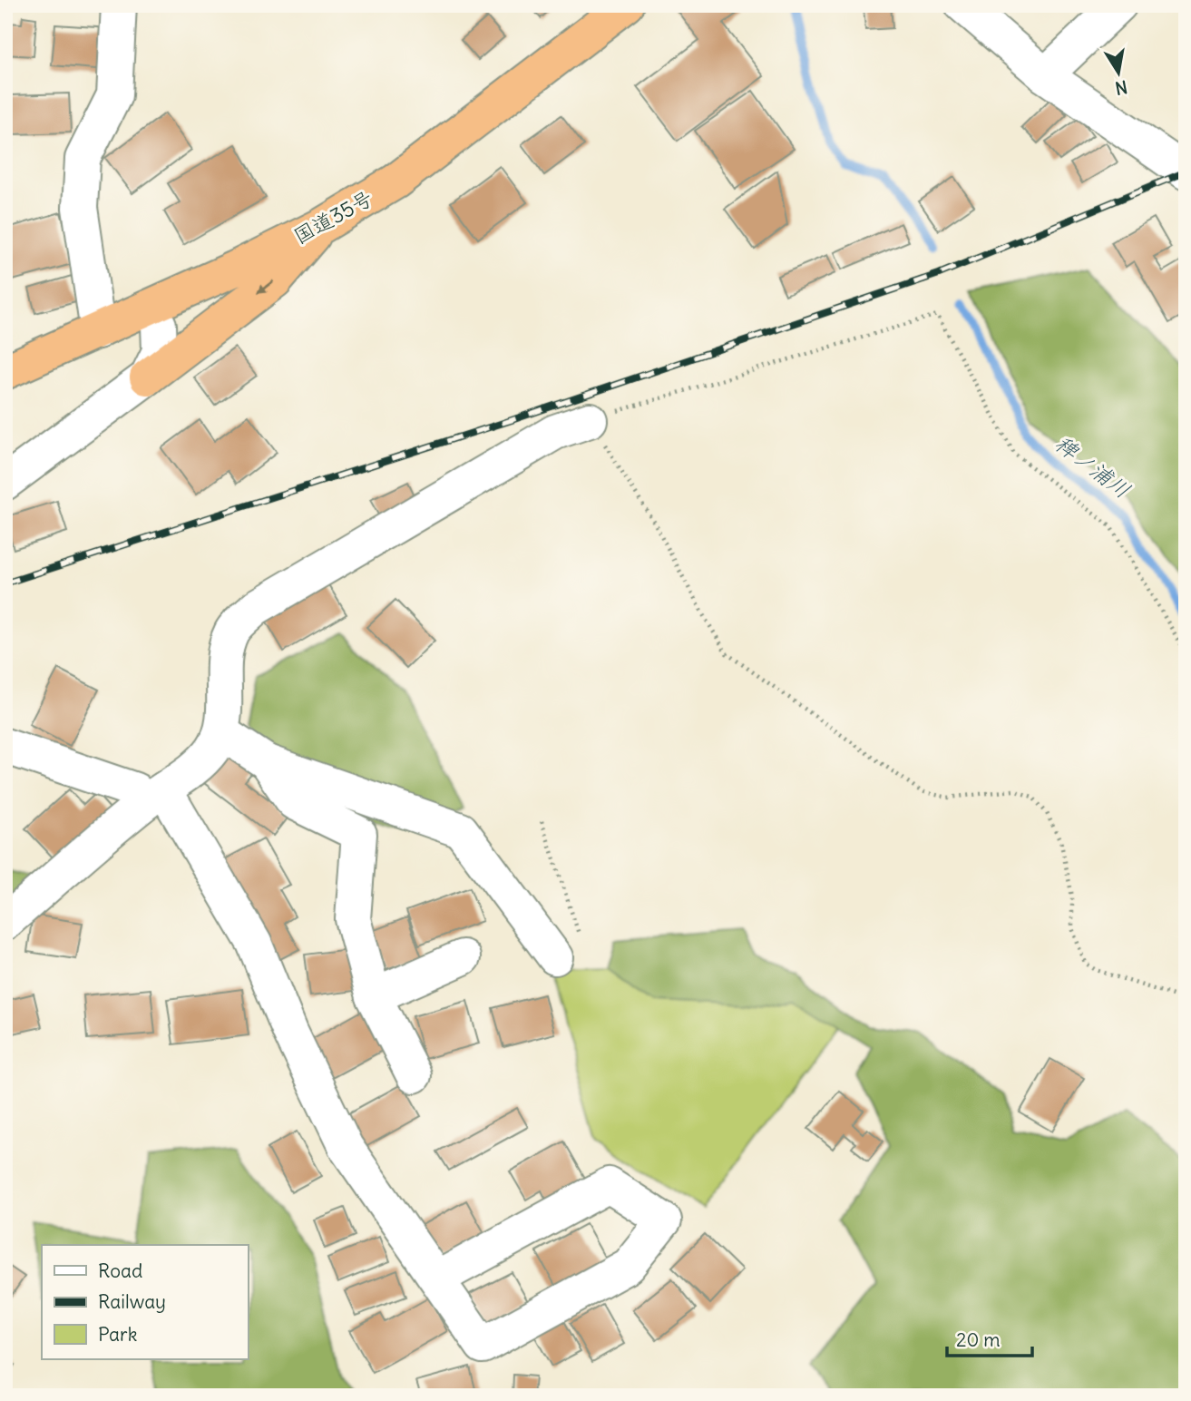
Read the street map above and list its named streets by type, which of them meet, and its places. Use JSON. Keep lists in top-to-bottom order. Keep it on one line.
{"streets":{"highway":["国道35号"]},"water":["稗ノ浦川"],"legend":["Road","Railway","Park"],"scale_bar":"20 m","north":"bottom"}
